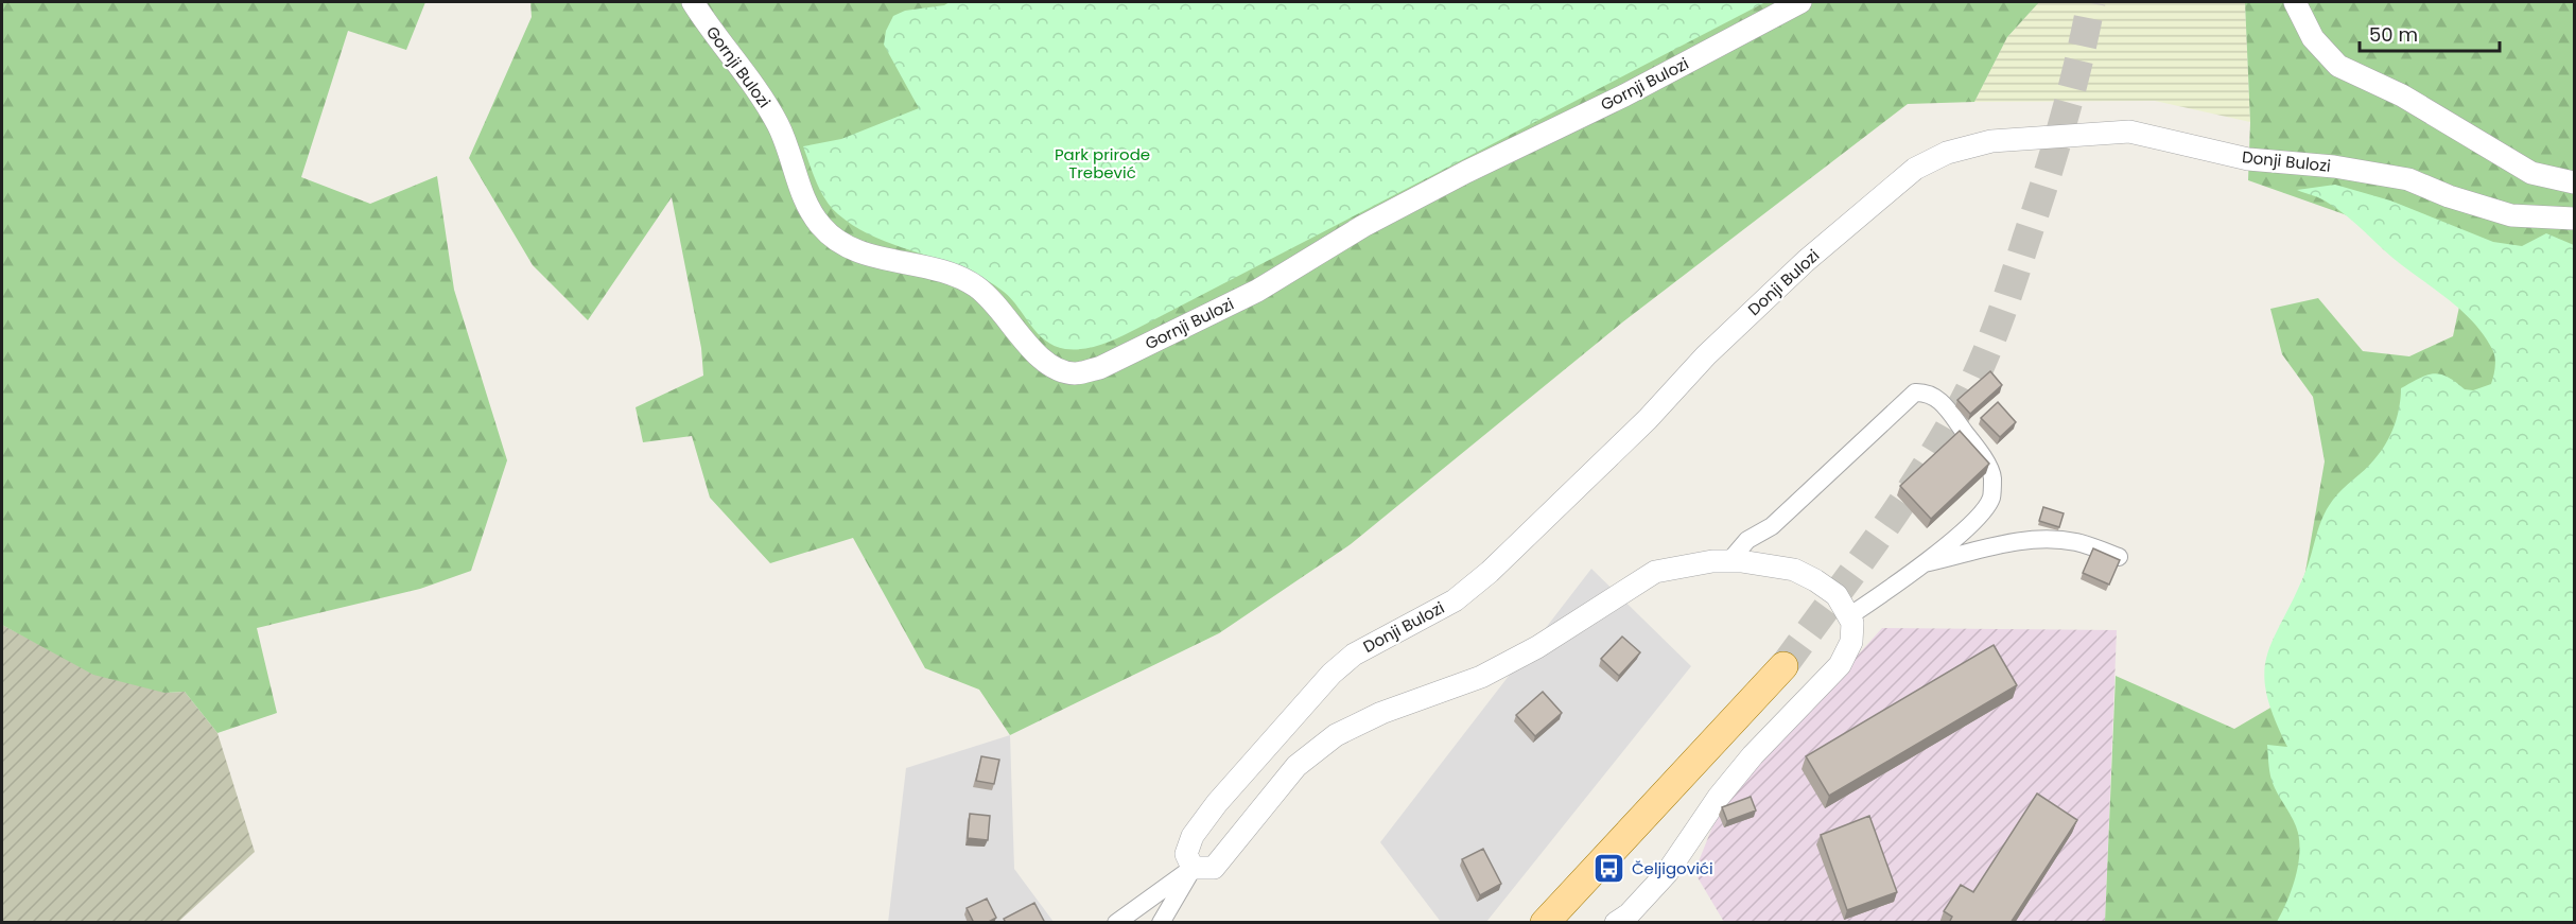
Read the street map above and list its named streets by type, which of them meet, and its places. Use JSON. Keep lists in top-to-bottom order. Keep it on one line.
{"streets":{"street":["Gornji Bulozi","Donji Bulozi"]},"parks":["Park prirode Trebević"],"places":{"bus stop":["Čeljigovići"]},"scale_bar":"50 m"}
